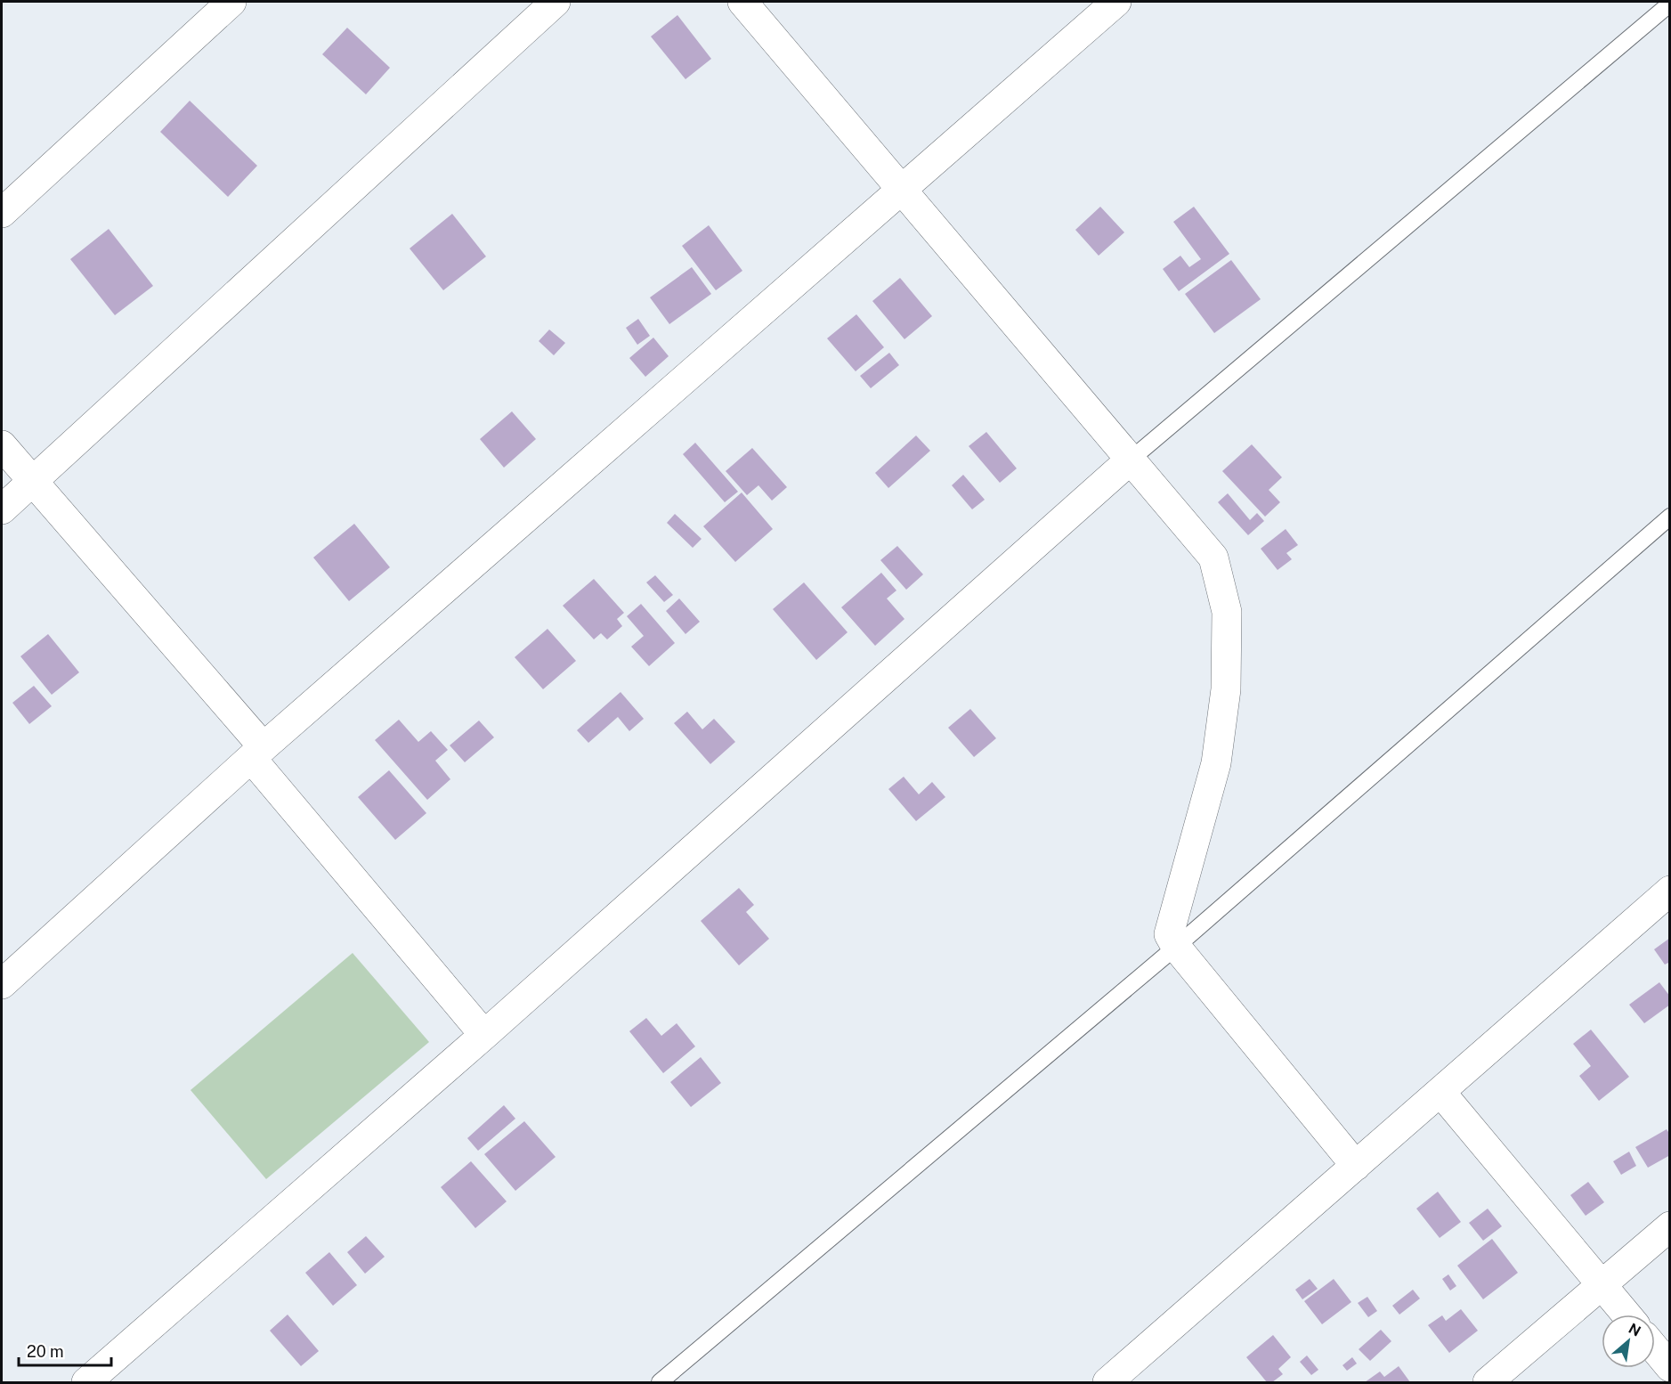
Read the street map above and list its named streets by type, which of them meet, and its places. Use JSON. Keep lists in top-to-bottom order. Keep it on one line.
{"scale_bar":"20 m","north":"top right"}
